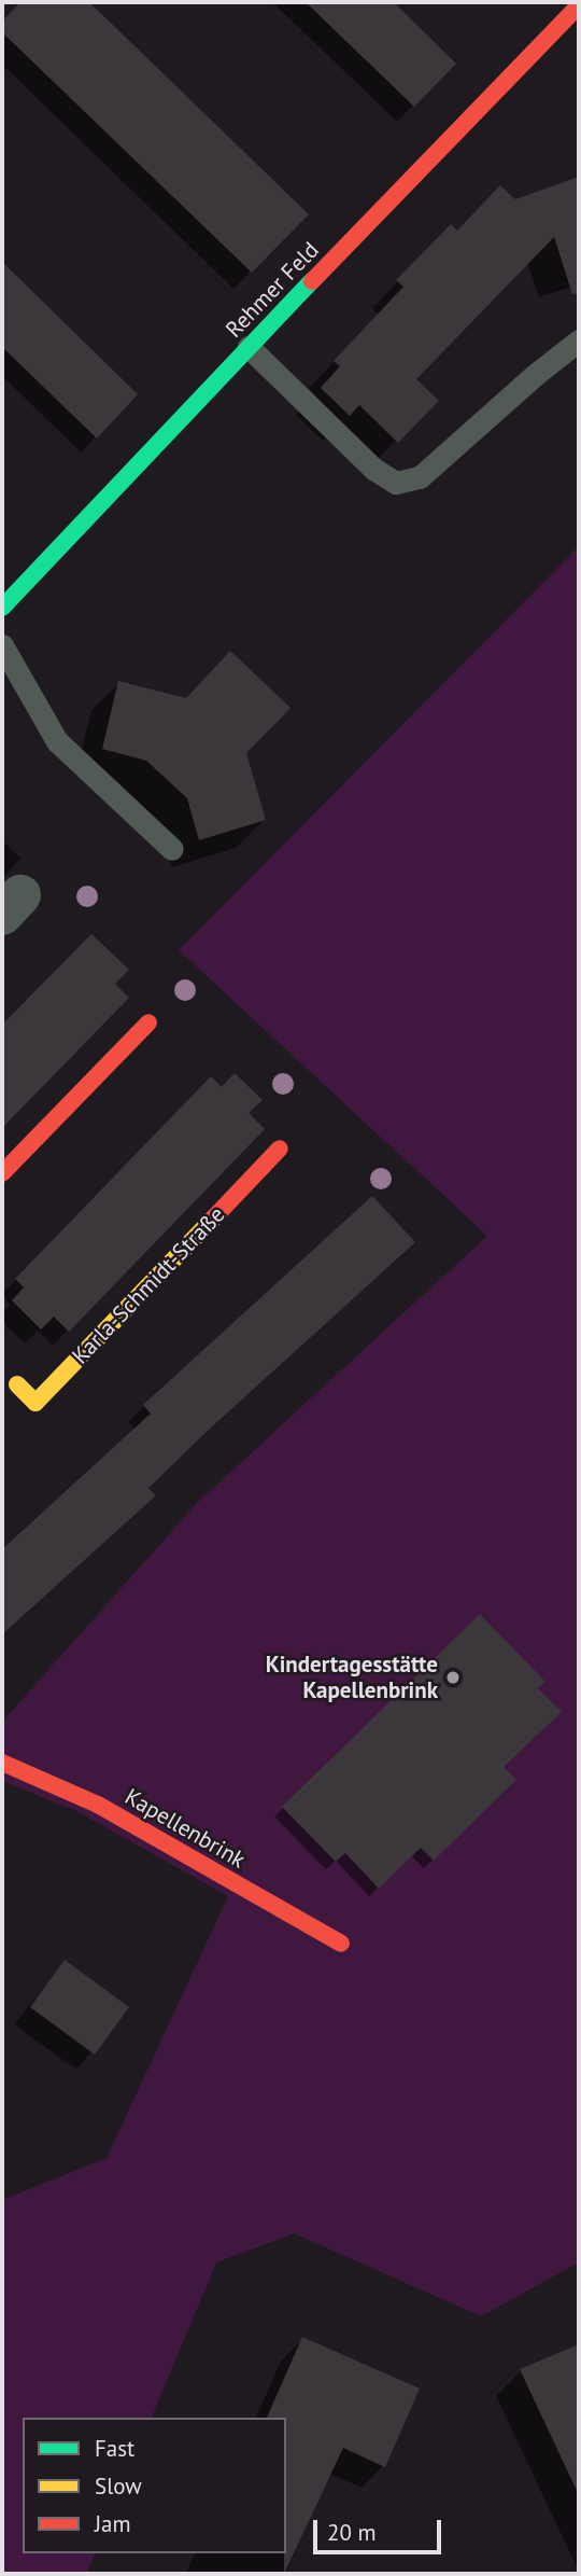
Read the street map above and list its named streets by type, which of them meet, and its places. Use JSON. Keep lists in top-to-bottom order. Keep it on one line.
{"streets":{"street":["Rehmer Feld","Karla-Schmidt-Straße","Kapellenbrink"]},"places":["Kindertagesstätte Kapellenbrink"],"legend":["Fast","Slow","Jam"],"scale_bar":"20 m"}
